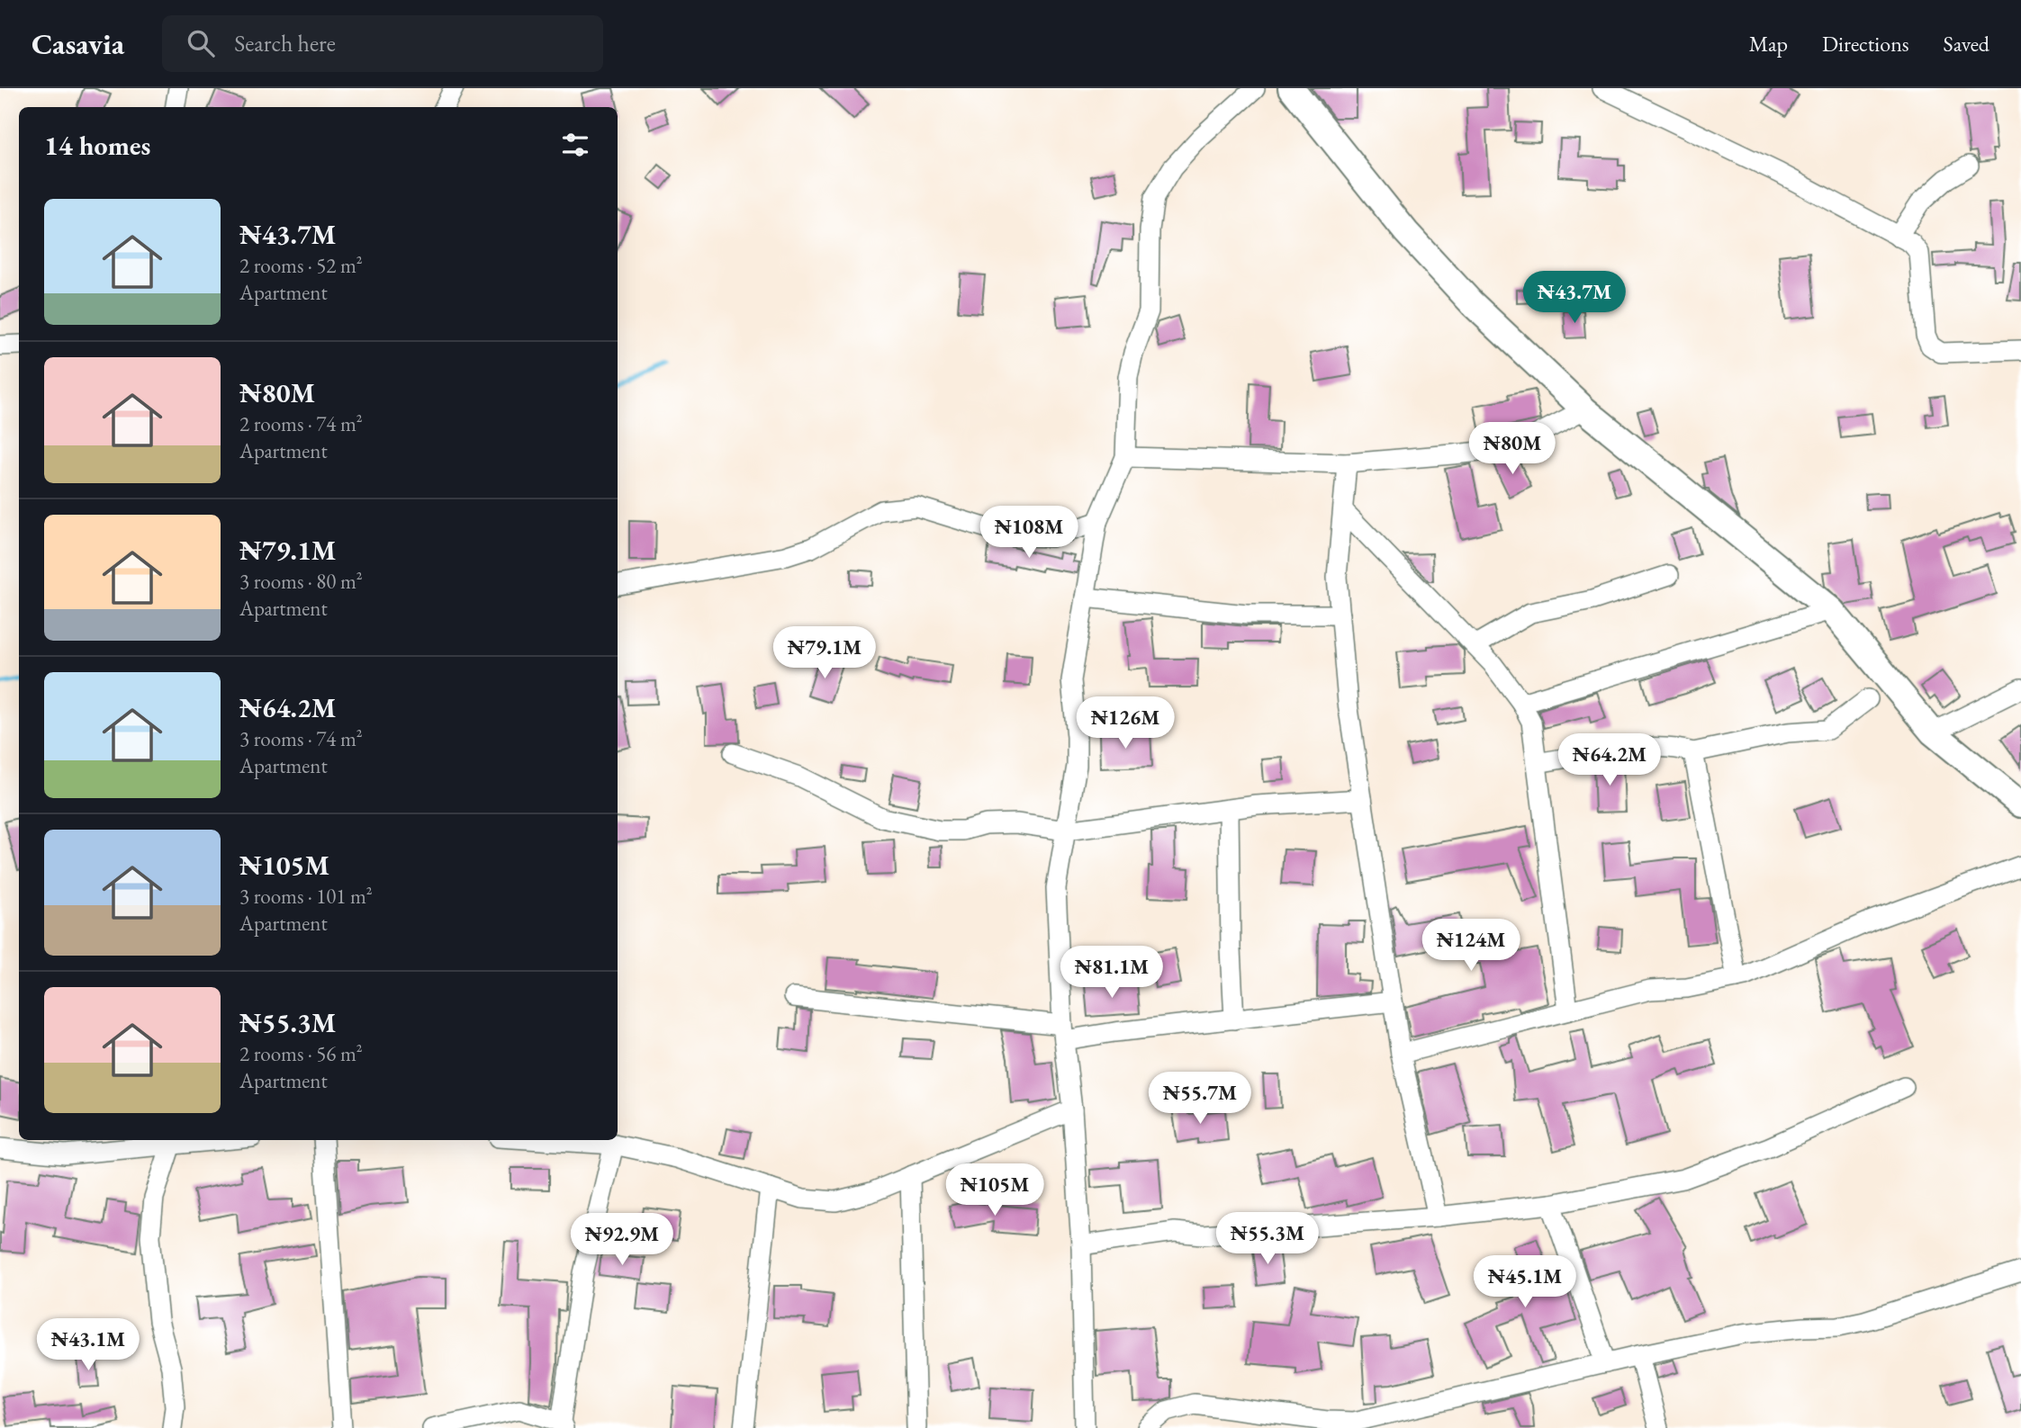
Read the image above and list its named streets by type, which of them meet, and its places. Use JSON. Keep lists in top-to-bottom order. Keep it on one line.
{"page":{"header":"Casavia","search":"Search here","nav":["Map","Directions","Saved"],"heading":"14 homes","list":[{"name":"₦43.7M","note":"2 rooms · 52 m² · Apartment"},{"name":"₦80M","note":"2 rooms · 74 m² · Apartment"},{"name":"₦79.1M","note":"3 rooms · 80 m² · Apartment"},{"name":"₦64.2M","note":"3 rooms · 74 m² · Apartment"},{"name":"₦105M","note":"3 rooms · 101 m² · Apartment"},{"name":"₦55.3M","note":"2 rooms · 56 m² · Apartment"}],"price":["₦43.7M","₦80M","₦108M","₦79.1M","₦126M","₦64.2M","₦124M","₦81.1M","₦55.7M","₦105M","₦55.3M","₦92.9M","₦45.1M","₦43.1M"]}}
